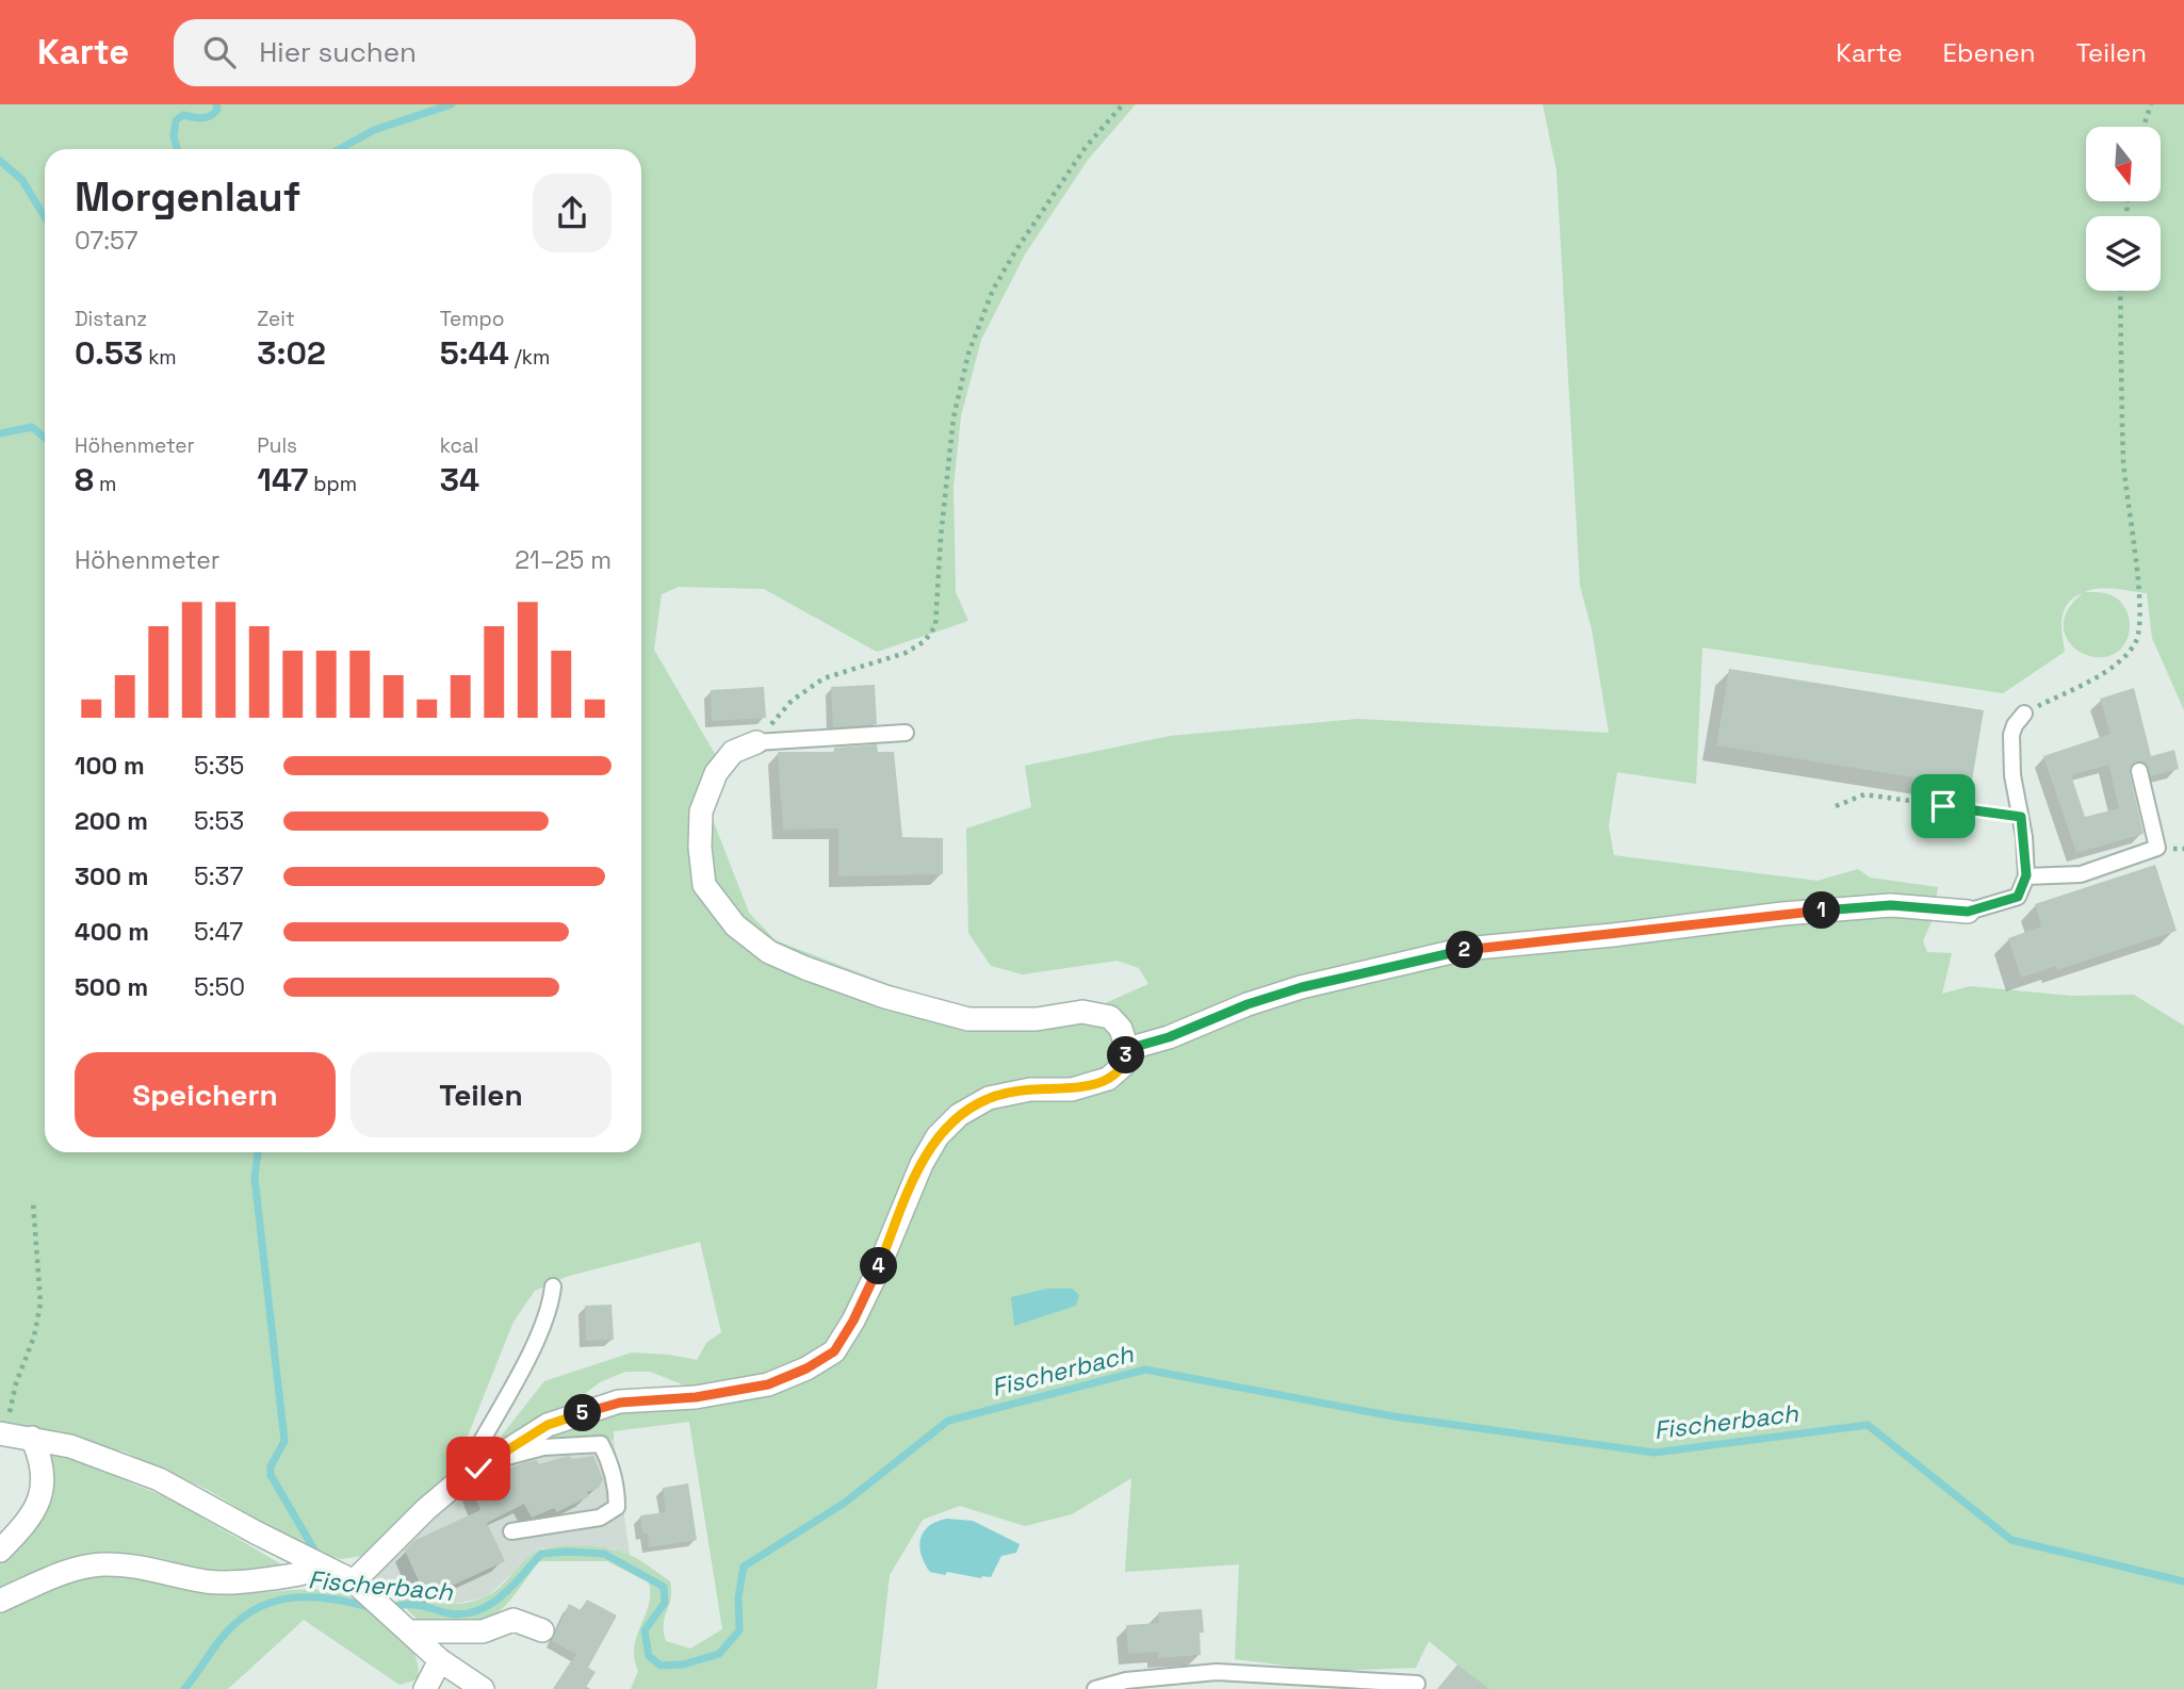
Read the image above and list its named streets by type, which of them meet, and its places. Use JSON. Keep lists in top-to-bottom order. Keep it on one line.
{"water":["Fischerbach"],"north":"bottom","page":{"header":"Karte","search":"Hier suchen","nav":["Karte","Ebenen","Teilen"],"heading":["Morgenlauf","07:57"],"stats":[["Distanz","0.53 km"],["Zeit","3:02"],["Tempo","5:44 /km"],["Höhenmeter","8 m"],["Puls","147 bpm"],["kcal","34"]],"chart":["Höhenmeter","21–25 m"],"list":[{"name":"100 m","note":"5:35"},{"name":"200 m","note":"5:53"},{"name":"300 m","note":"5:37"},{"name":"400 m","note":"5:47"},{"name":"500 m","note":"5:50"}],"pins":["1","2","3","4","5"],"buttons":["Speichern","Teilen"]}}
